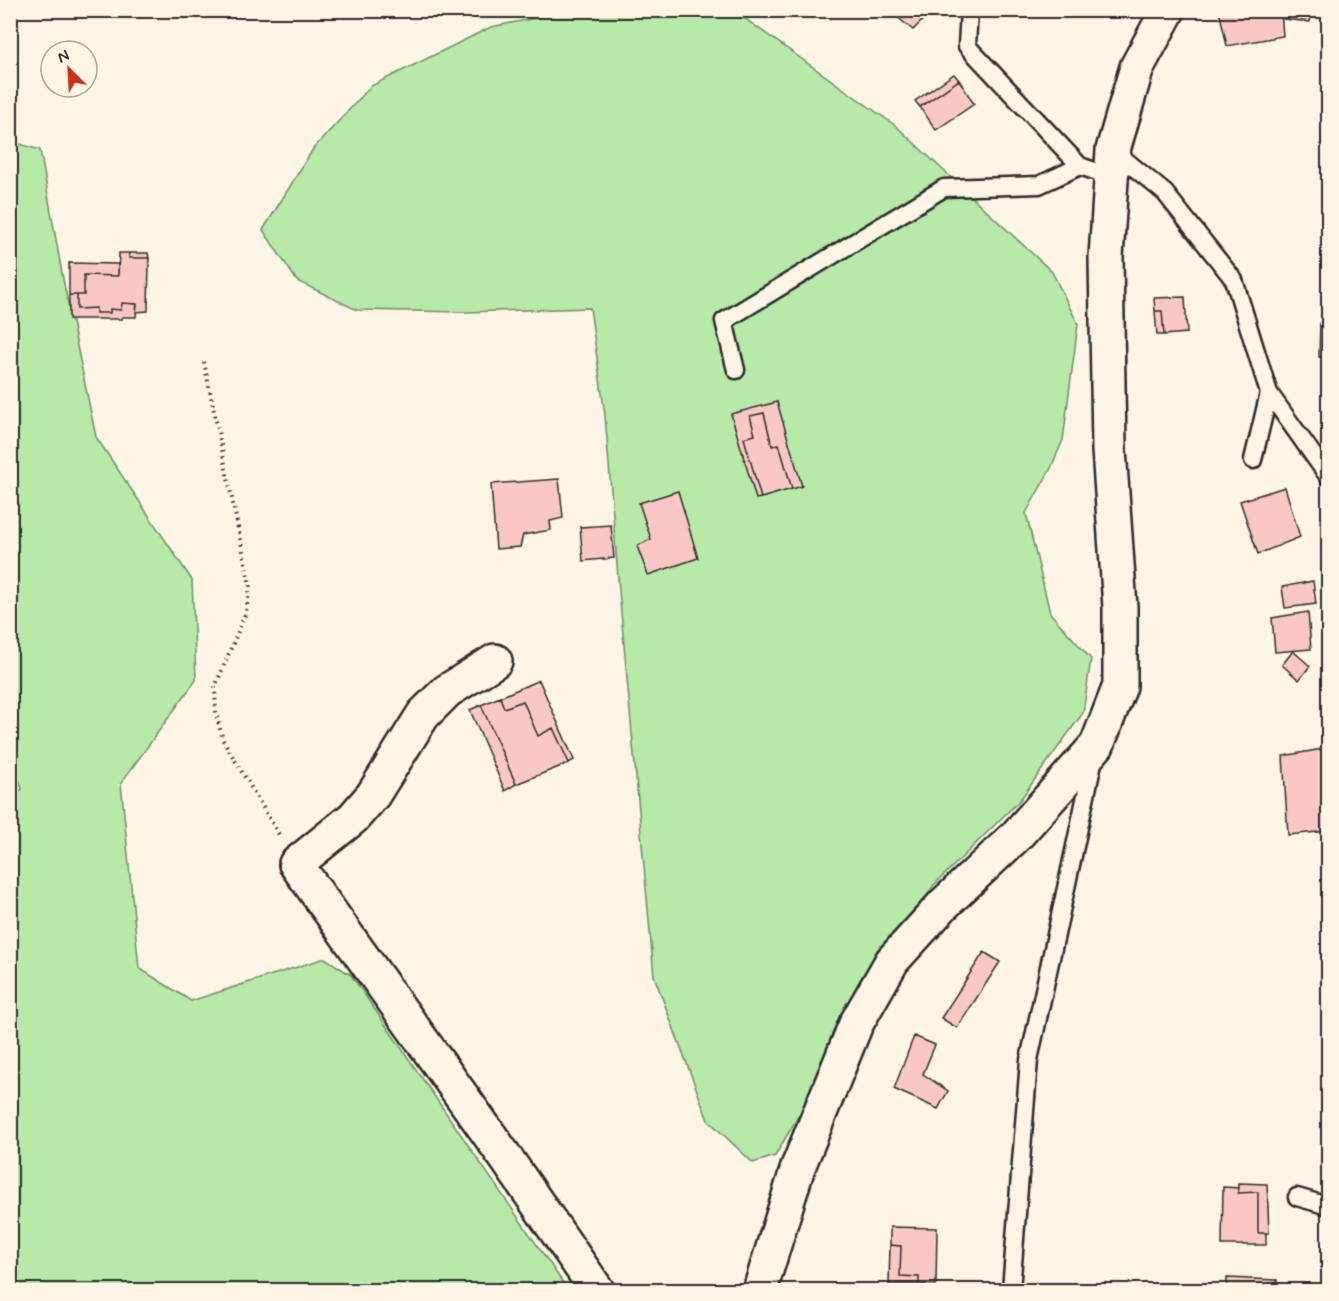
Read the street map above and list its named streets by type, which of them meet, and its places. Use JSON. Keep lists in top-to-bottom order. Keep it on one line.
{"north":"top left"}
